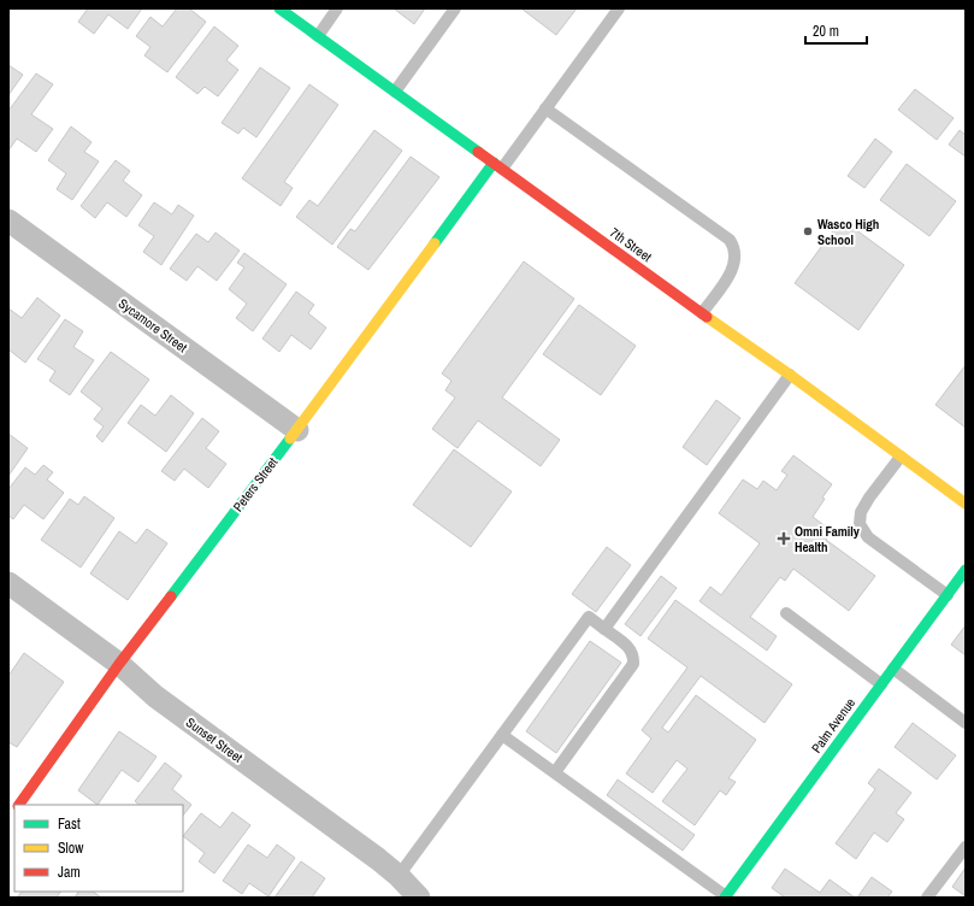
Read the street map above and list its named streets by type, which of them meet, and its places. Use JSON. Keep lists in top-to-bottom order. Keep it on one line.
{"streets":{"street":["7th Street","Sycamore Street","Peters Street","Palm Avenue","Sunset Street"]},"crossings":[["7th Street","Peters Street"],["Sycamore Street","Peters Street"],["Peters Street","Sunset Street"]],"places":{"other":["Wasco High School"],"health":["Omni Family Health"]},"legend":["Fast","Slow","Jam"],"scale_bar":"20 m"}
